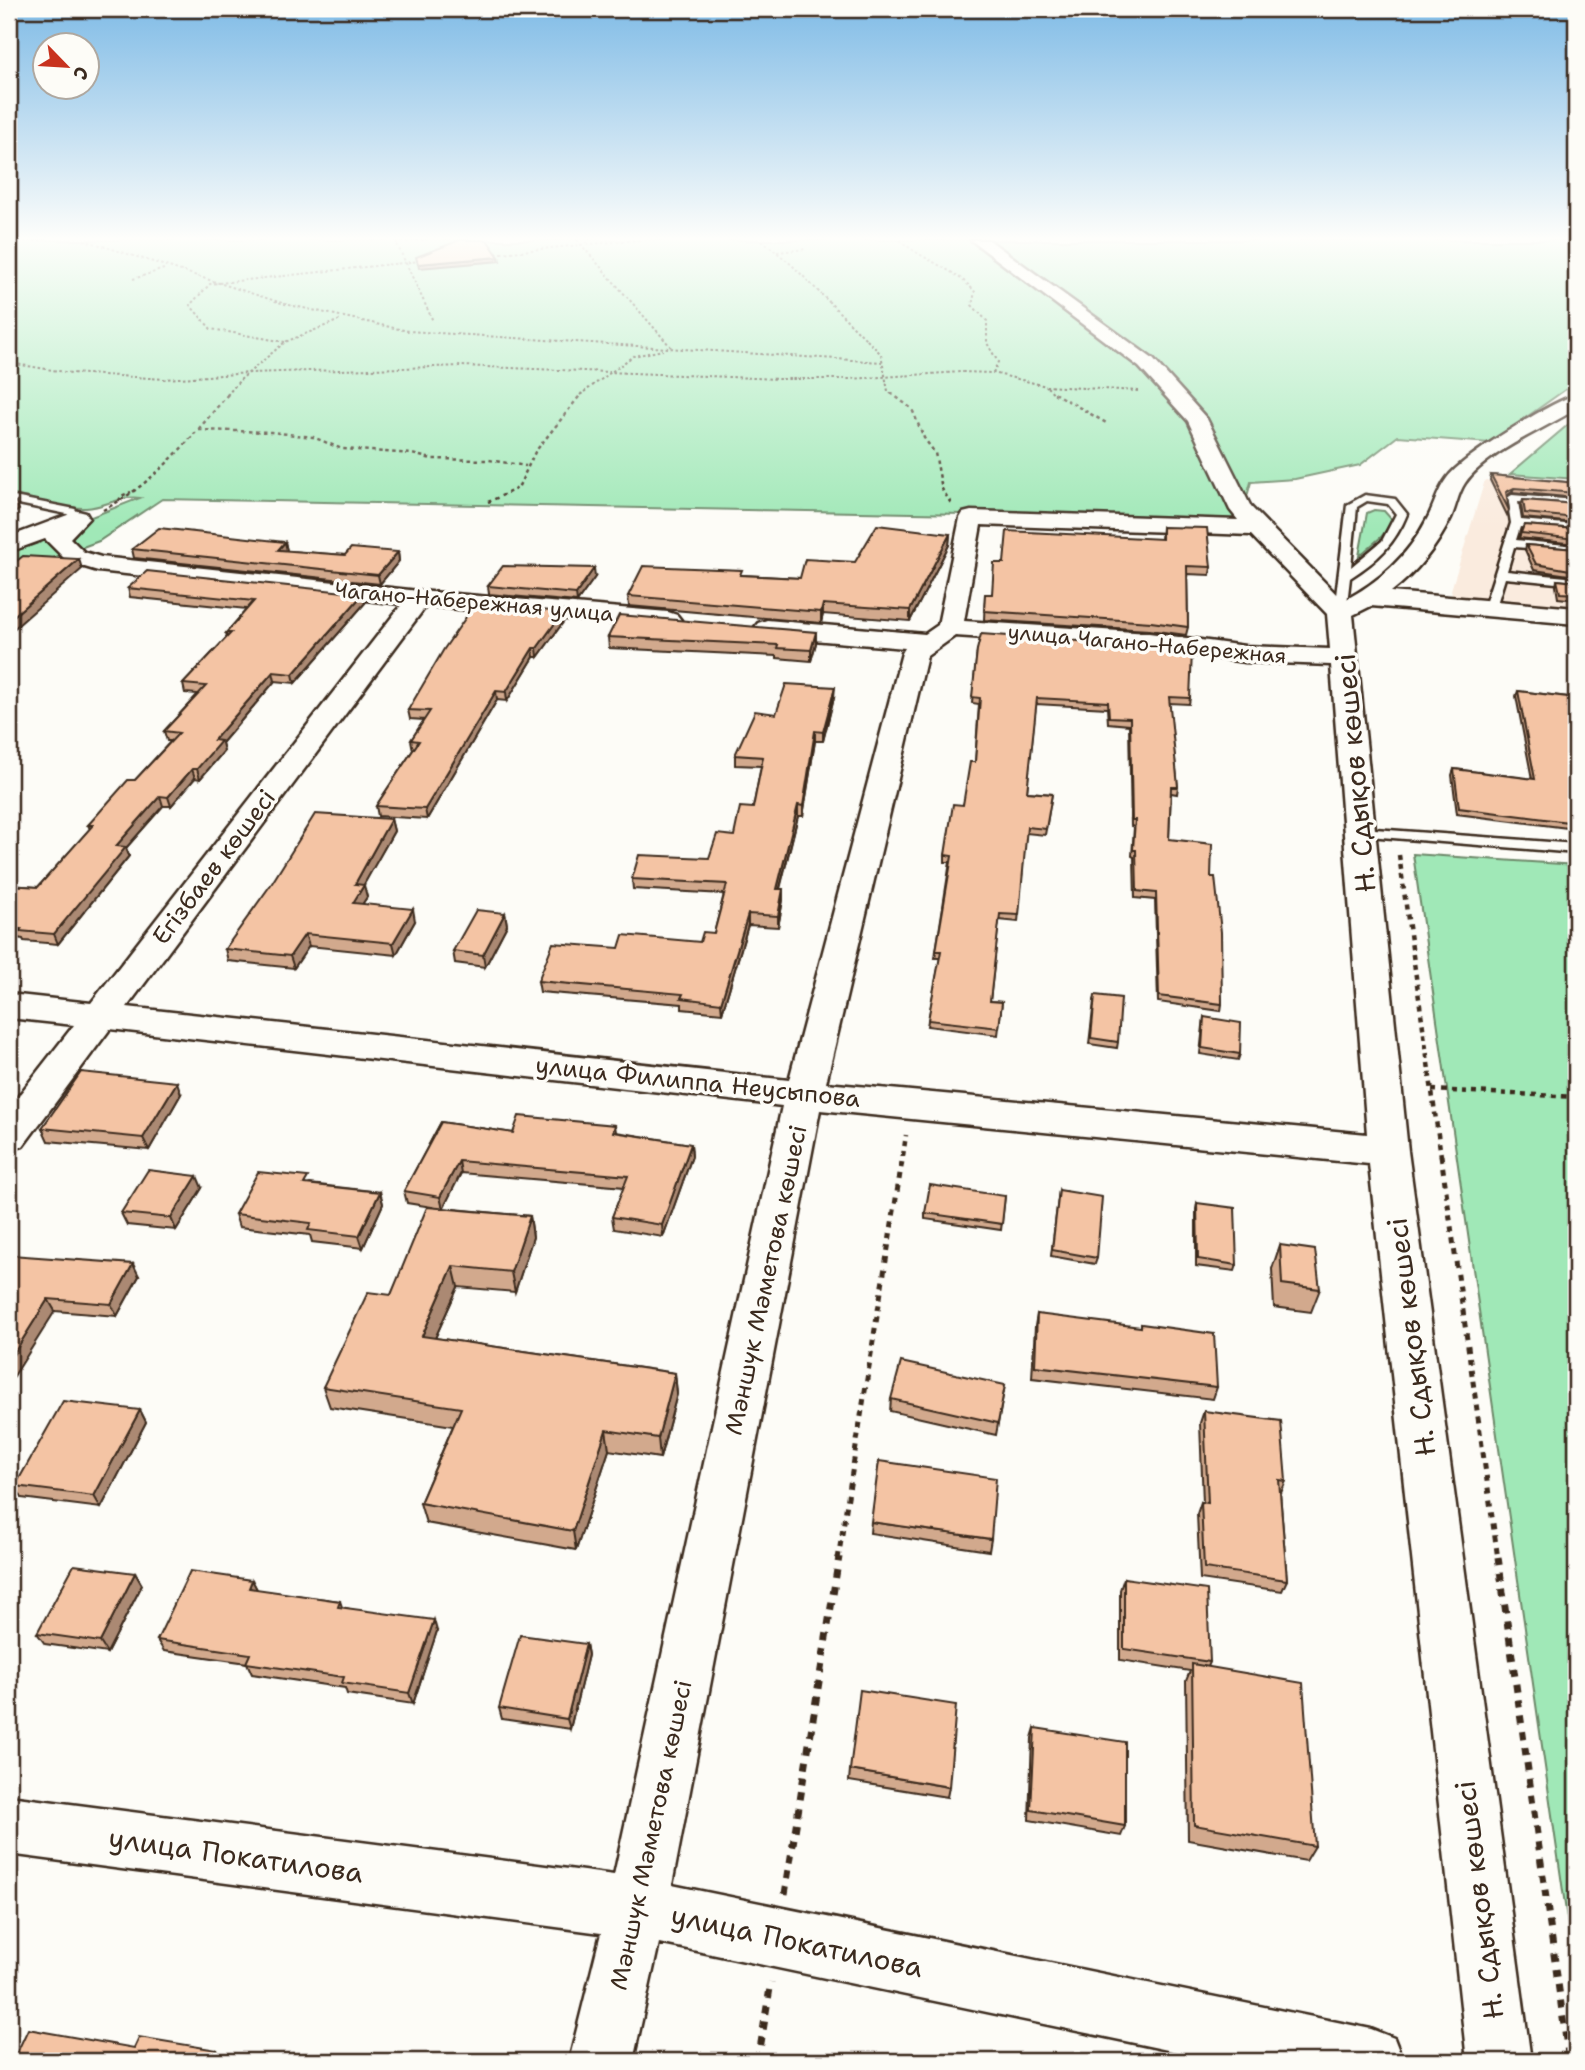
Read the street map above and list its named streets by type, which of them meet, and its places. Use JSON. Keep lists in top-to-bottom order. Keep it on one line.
{"streets":{"street":["Чагано-Набережная улица","улица Чагано-Набережная","Н. Сдықов көшесі","Егізбаев көшесі","улица Филиппа Неусыпова","Мәншүк Мәметова көшесі","улица Покатилова"]},"crossings":[["Чагано-Набережная улица","Егізбаев көшесі"],["улица Чагано-Набережная","Н. Сдықов көшесі"],["улица Чагано-Набережная","Мәншүк Мәметова көшесі"],["Н. Сдықов көшесі","улица Филиппа Неусыпова"],["Егізбаев көшесі","улица Филиппа Неусыпова"],["улица Филиппа Неусыпова","Мәншүк Мәметова көшесі"],["Мәншүк Мәметова көшесі","улица Покатилова"]],"north":"bottom right"}
